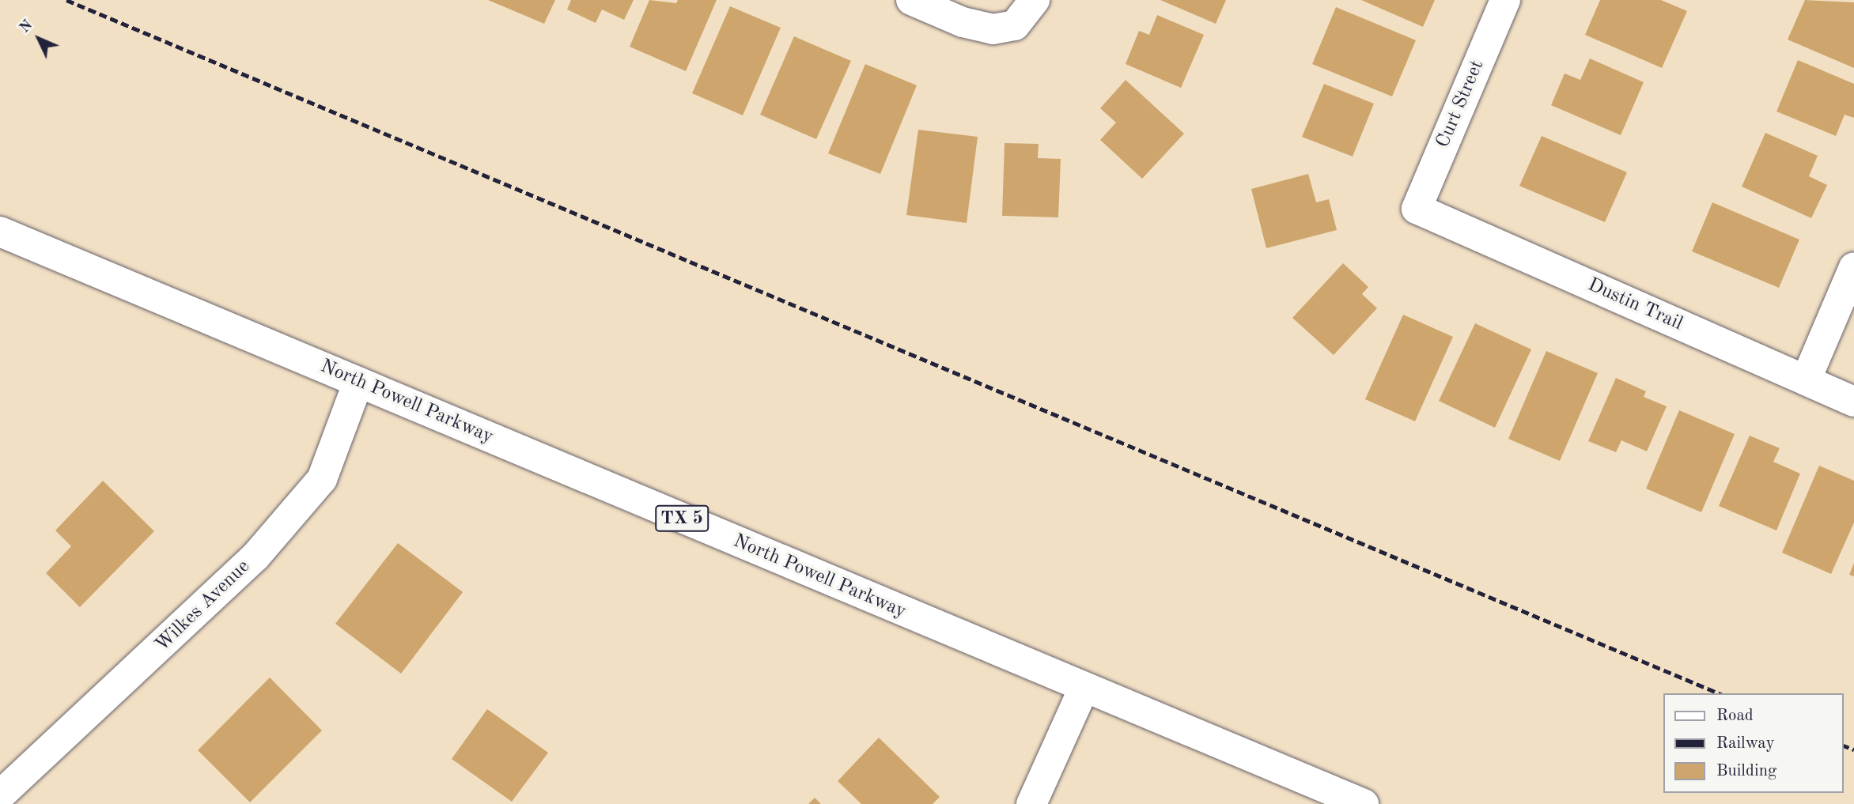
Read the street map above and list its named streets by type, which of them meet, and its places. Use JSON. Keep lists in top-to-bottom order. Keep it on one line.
{"streets":{"street":["Curt Street","Dustin Trail","North Powell Parkway","TX 5","Wilkes Avenue"]},"crossings":[["Curt Street","Dustin Trail"],["North Powell Parkway","Wilkes Avenue"]],"legend":["Road","Railway","Building"],"north":"top left"}
